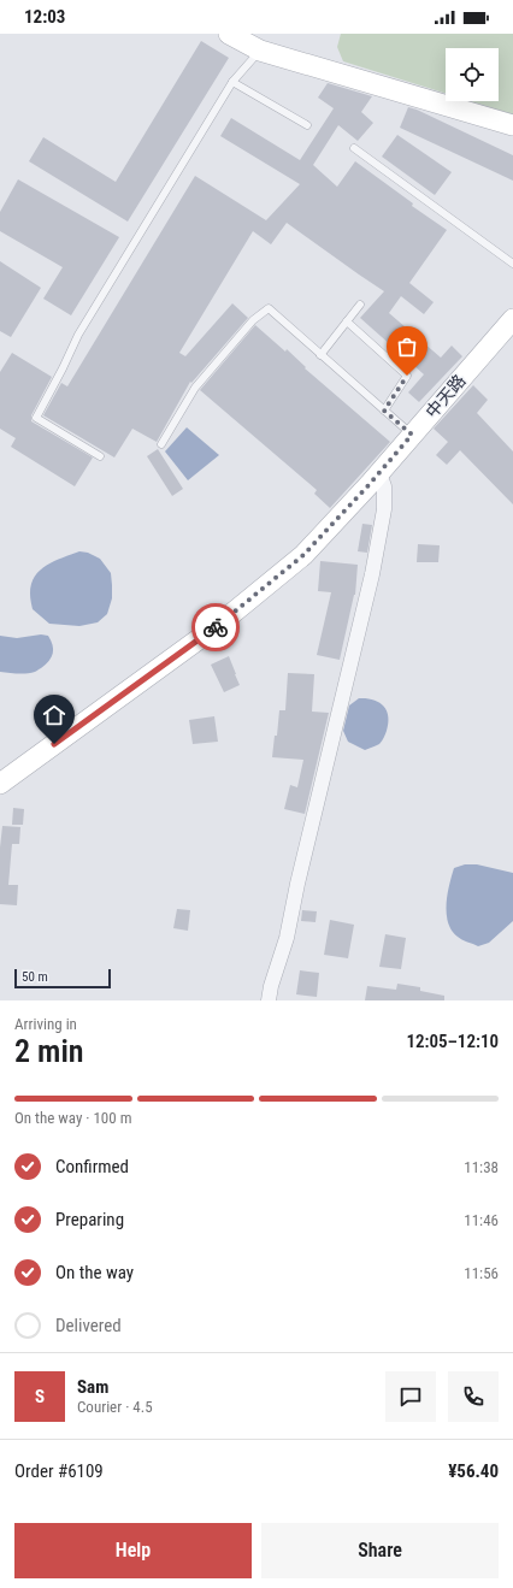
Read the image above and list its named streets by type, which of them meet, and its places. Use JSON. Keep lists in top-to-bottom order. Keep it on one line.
{"streets":{"main road":["中天路"]},"scale_bar":"50 m","page":{"status":"12:03","scale":"50 m","heading":["2 min","Arriving in","12:05–12:10"],"panel":["Sam","Courier · 4.5","Order #6109","¥56.40"],"bar":"On the way · 100 m","list":[["Confirmed","11:38"],["Preparing","11:46"],["On the way","11:56"],"Delivered"],"round":"S","buttons":["Help","Share"]}}
